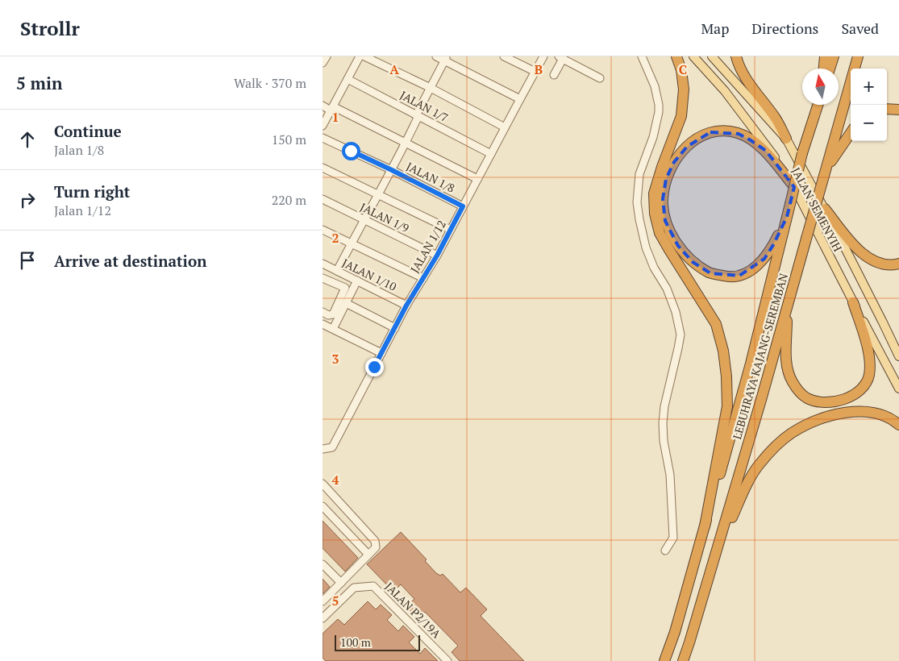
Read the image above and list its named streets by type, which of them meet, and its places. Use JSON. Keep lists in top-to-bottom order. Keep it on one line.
{"streets":{"highway":["LEBUHRAYA KAJANG-SEREMBAN"],"main road":["JALAN SEMENYIH"],"street":["JALAN 1/7","JALAN 1/8","JALAN 1/9","JALAN 1/12","JALAN 1/10","JALAN P2/19A"]},"crossings":[["JALAN 1/7","JALAN 1/12"],["JALAN 1/8","JALAN 1/12"],["JALAN 1/9","JALAN 1/12"],["JALAN 1/12","JALAN 1/10"]],"scale_bar":"100 m","north":"top","page":{"header":"Strollr","nav":["Map","Directions","Saved"],"heading":["5 min","Walk · 370 m"],"map_buttons":["+","−"],"list":[["Continue","Jalan 1/8","150 m"],["Turn right","Jalan 1/12","220 m"],"Arrive at destination"],"scale":"100 m"},"grid":{"columns":["A","B","C"],"rows":["1","2","3","4","5"]}}
